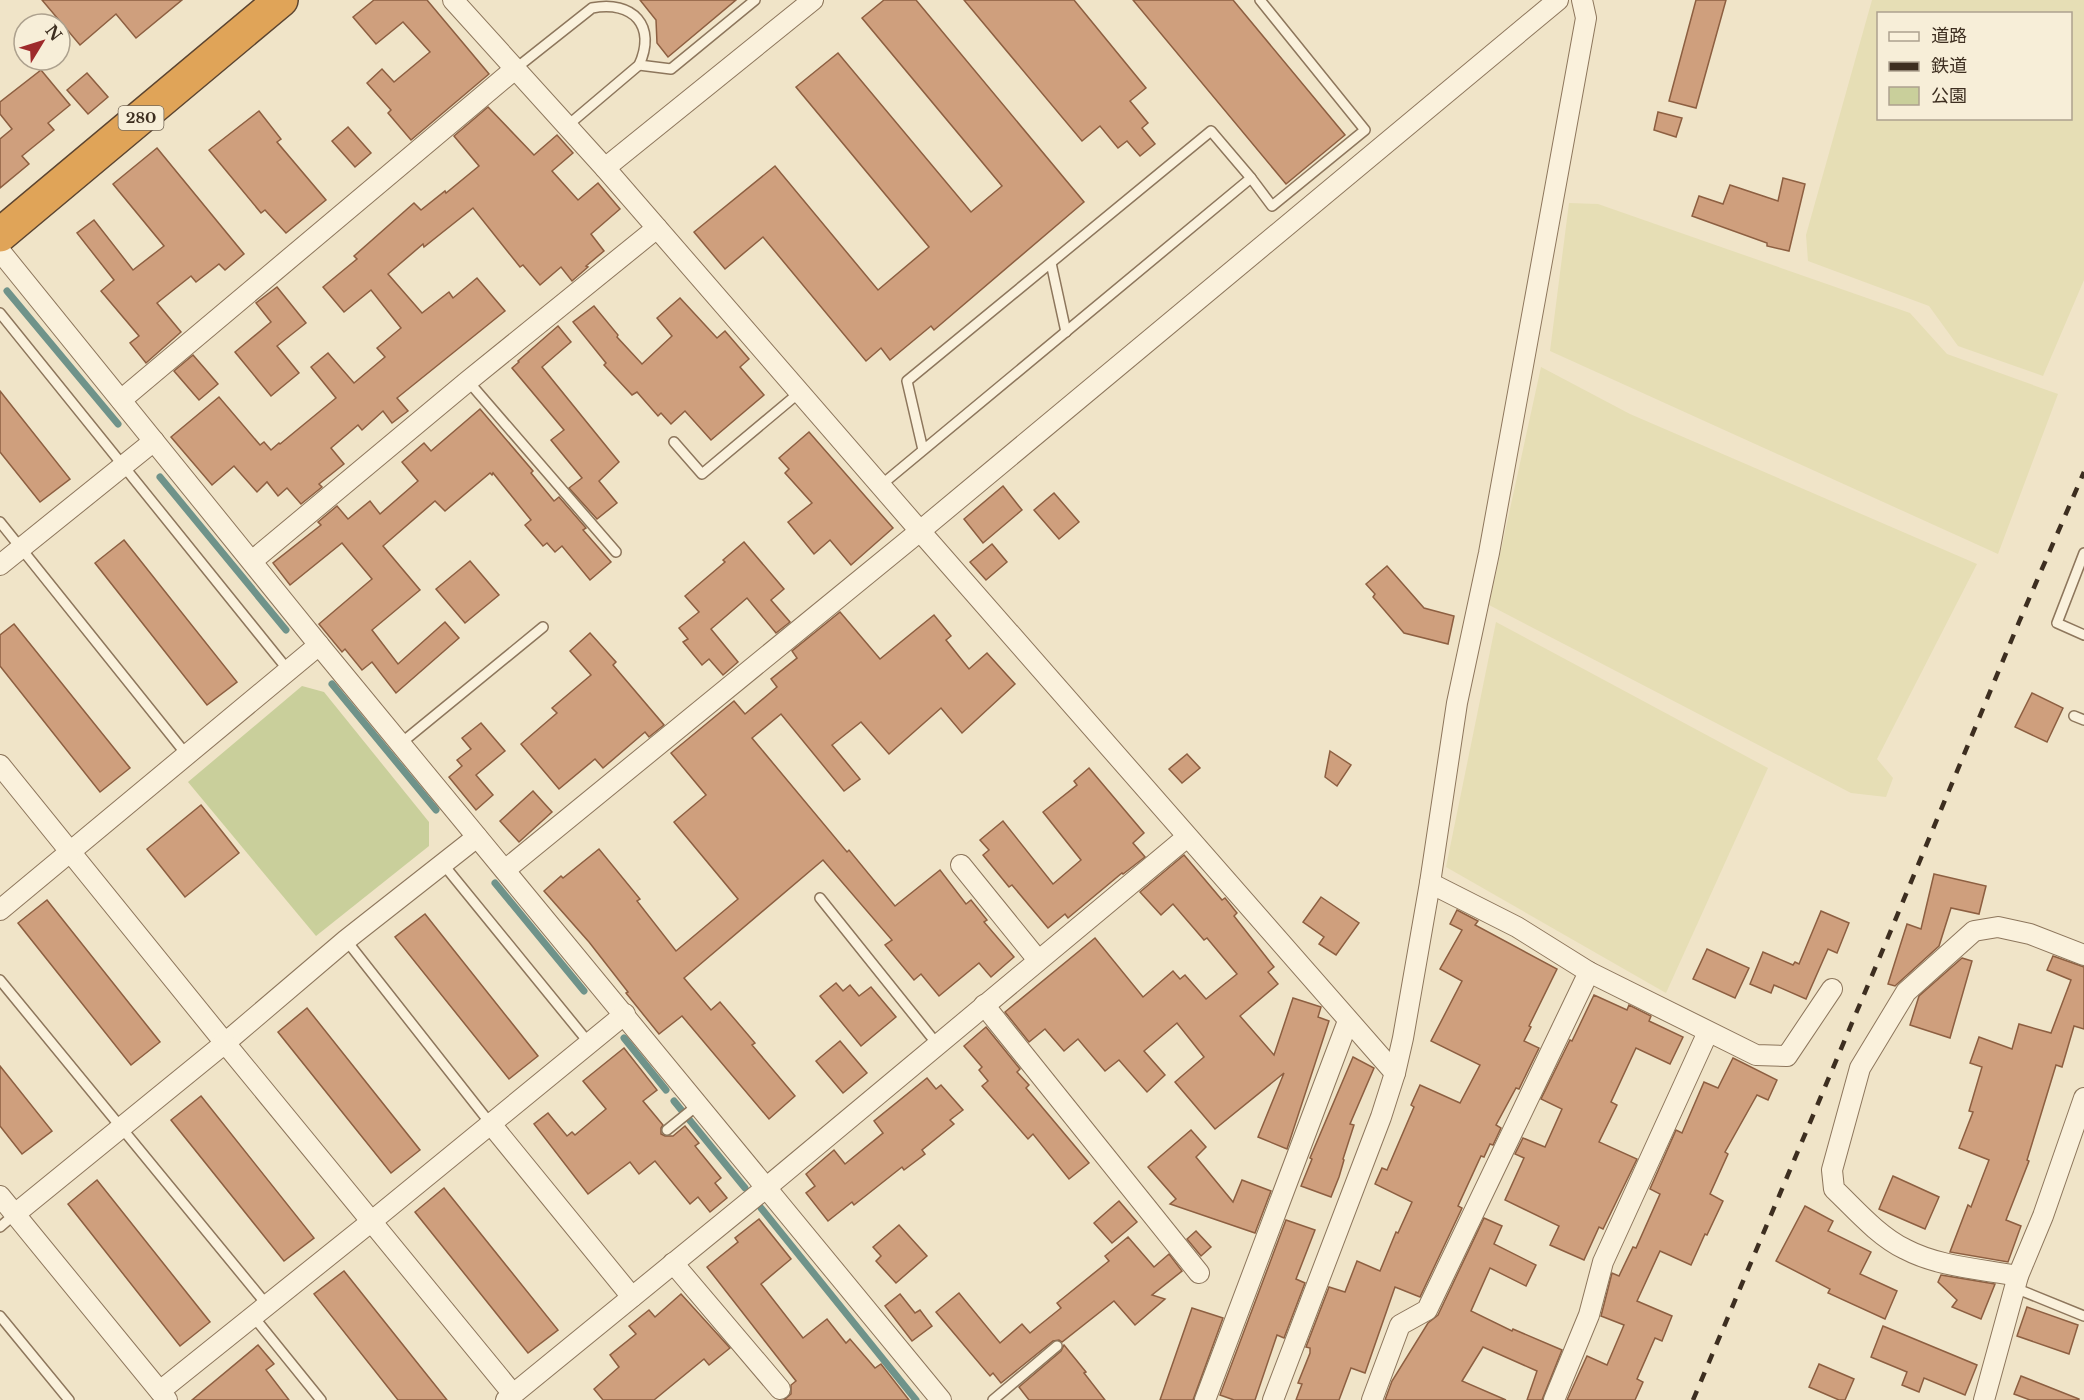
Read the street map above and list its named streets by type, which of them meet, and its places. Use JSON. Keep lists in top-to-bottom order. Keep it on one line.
{"streets":{"highway":["280"]},"legend":["道路","鉄道","公園"],"north":"top right"}
